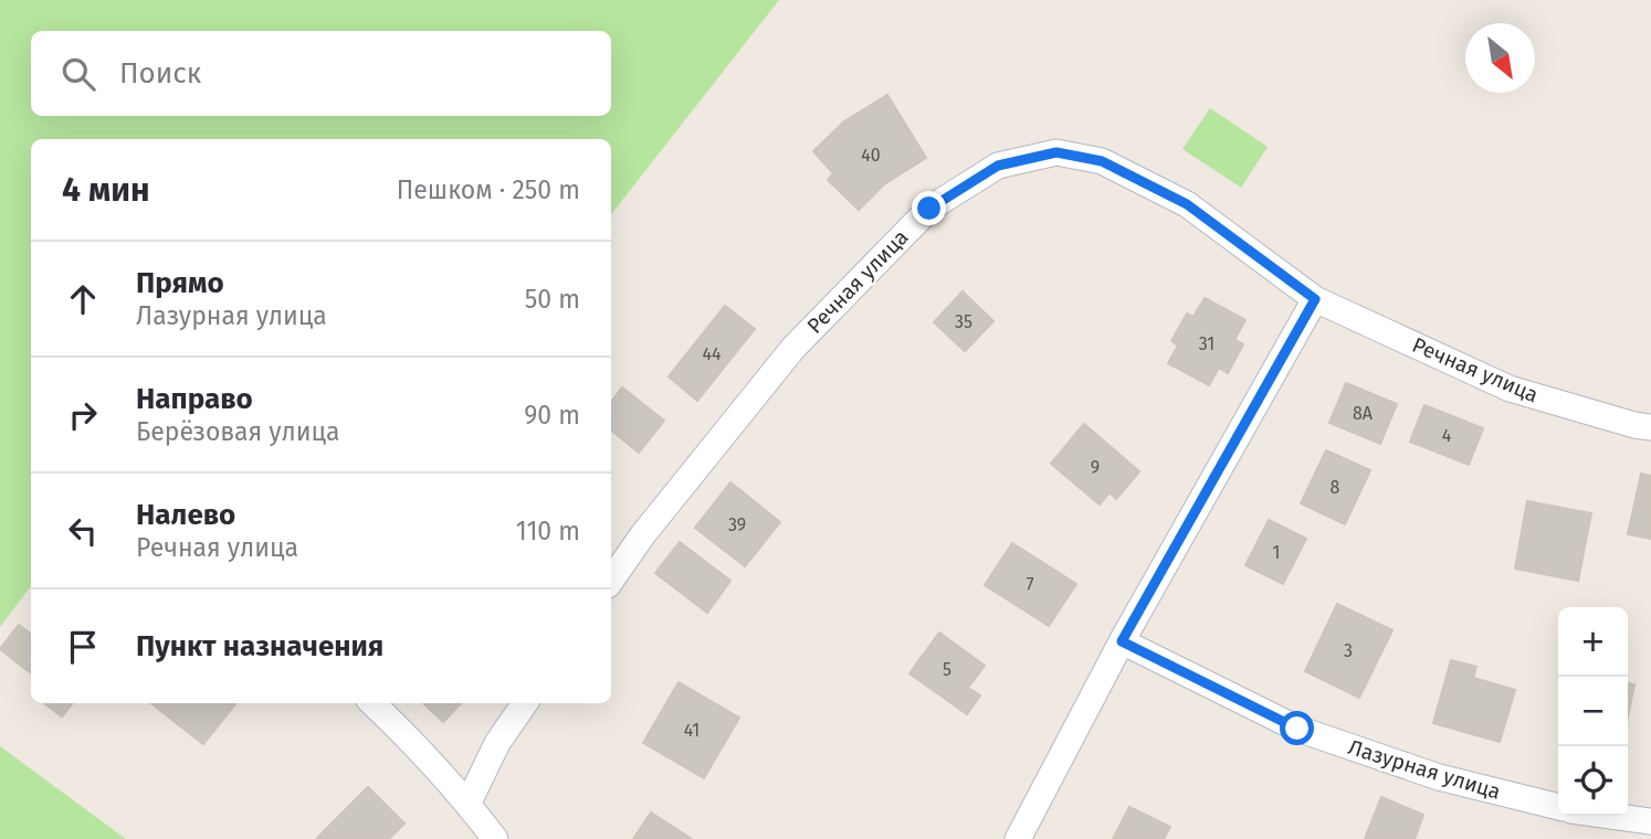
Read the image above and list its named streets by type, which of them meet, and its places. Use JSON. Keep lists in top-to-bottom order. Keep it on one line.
{"streets":{"street":["Речная улица","Лазурная улица"]},"house_numbers":["40","35","31","44","8А","4","9","8","39","1","7","3","5","41"],"north":"bottom right","page":{"search":"Поиск","heading":["4 мин","Пешком · 250 m"],"list":[["Прямо","Лазурная улица","50 m"],["Направо","Берёзовая улица","90 m"],["Налево","Речная улица","110 m"],"Пункт назначения"],"map_buttons":["+","−"]}}
